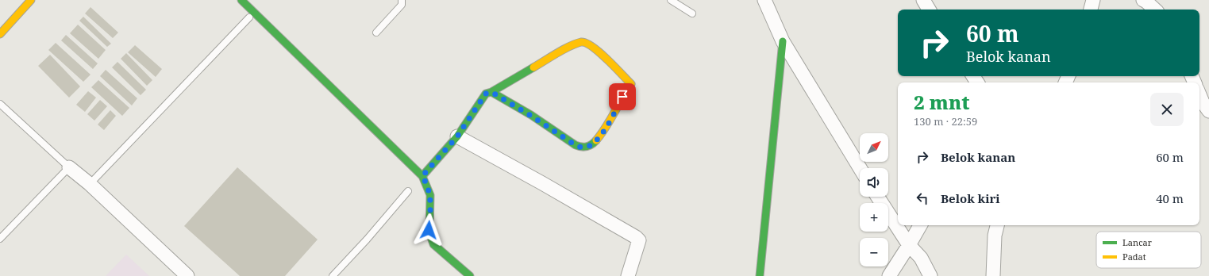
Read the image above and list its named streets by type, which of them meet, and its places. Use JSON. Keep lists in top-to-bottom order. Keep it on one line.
{"legend":["Lancar","Padat"],"north":"top right","page":{"turn":["60 m","Belok kanan"],"heading":["2 mnt","130 m · 22:59"],"map_buttons":["+","−"],"list":[{"name":"Belok kanan","value":"60 m"},{"name":"Belok kiri","value":"40 m"}]}}
